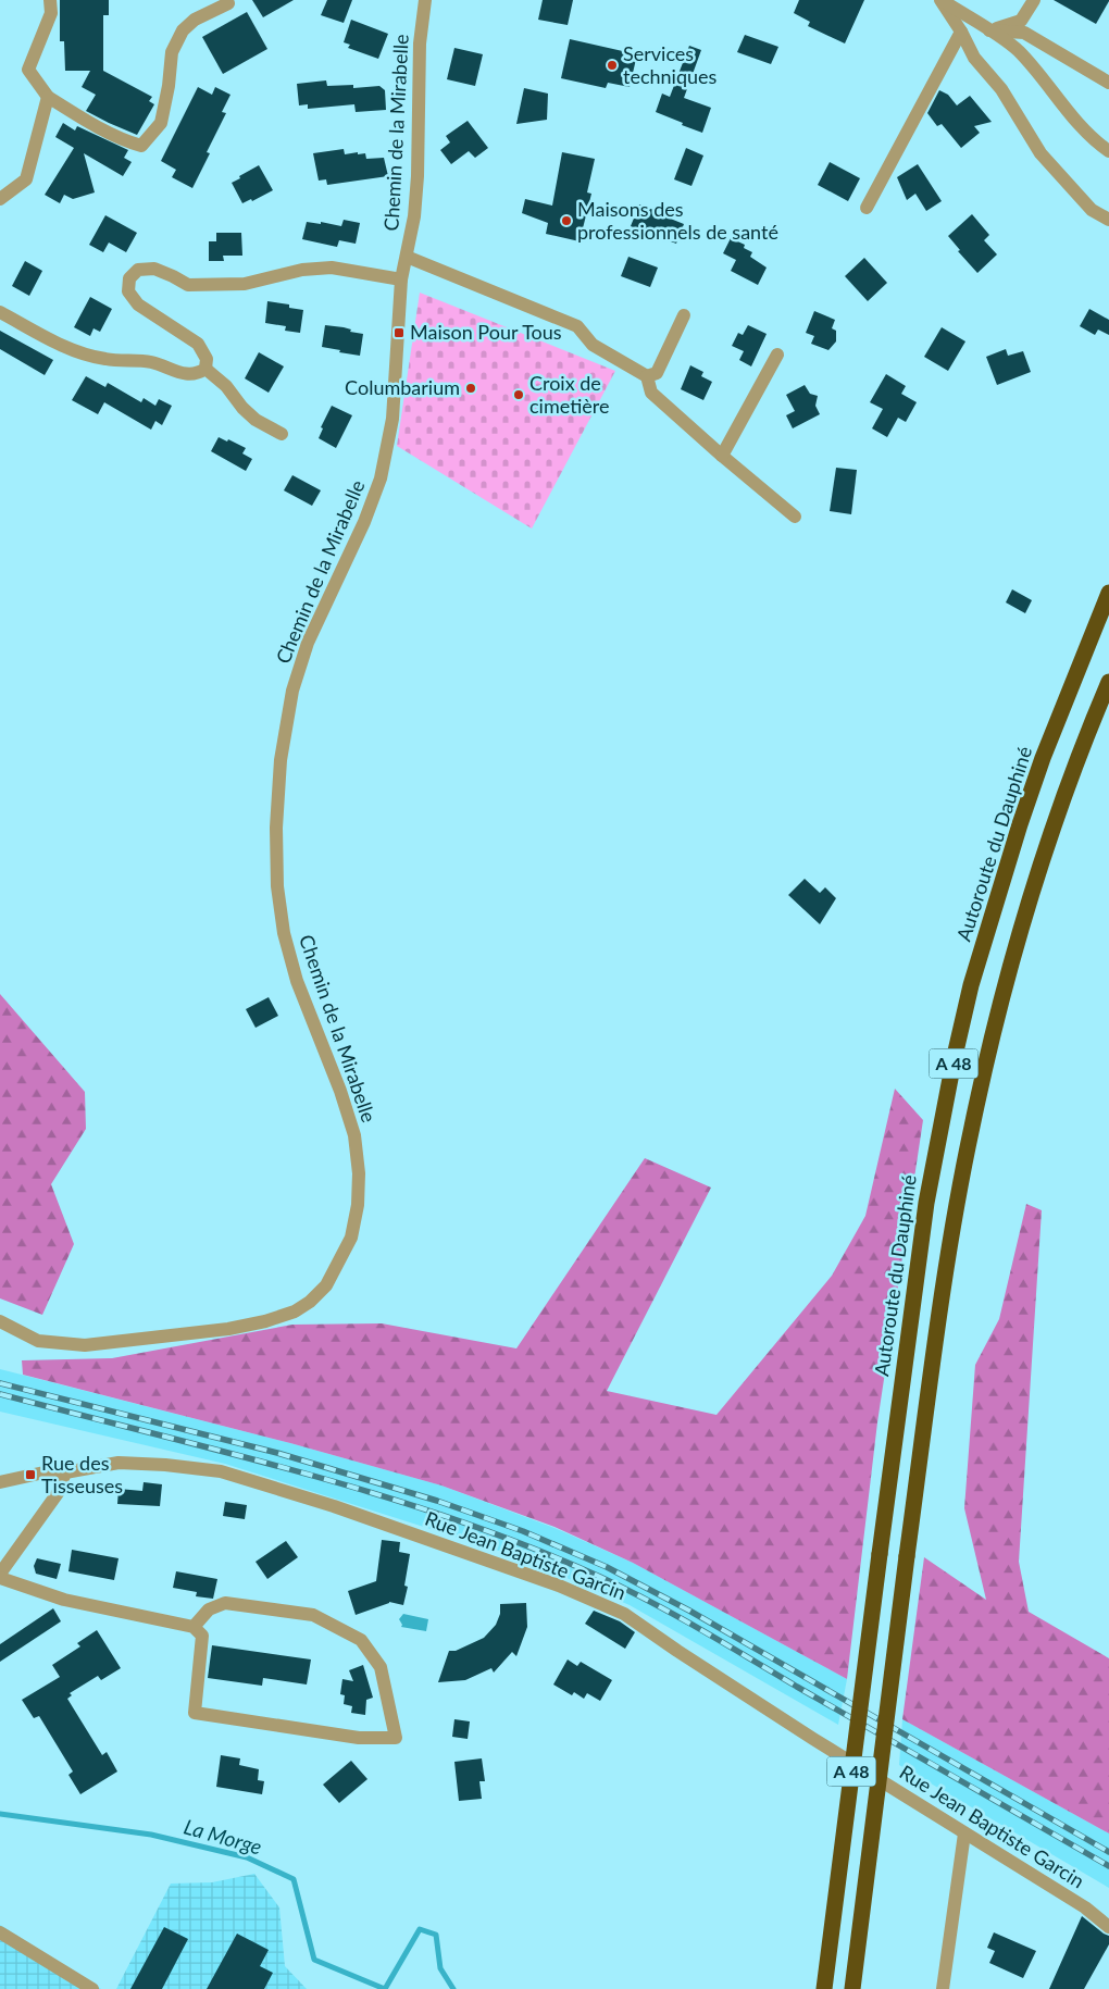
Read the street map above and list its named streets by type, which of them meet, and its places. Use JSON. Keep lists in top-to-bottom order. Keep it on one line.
{"streets":{"highway":["Autoroute du Dauphiné","A 48"],"street":["Chemin de la Mirabelle","Rue Jean Baptiste Garcin"]},"water":["La Morge"],"places":{"other":["Services techniques","Maisons des professionnels de santé","Columbarium","Croix de cimetière"],"transit":["Maison Pour Tous","Rue des Tisseuses"]}}
